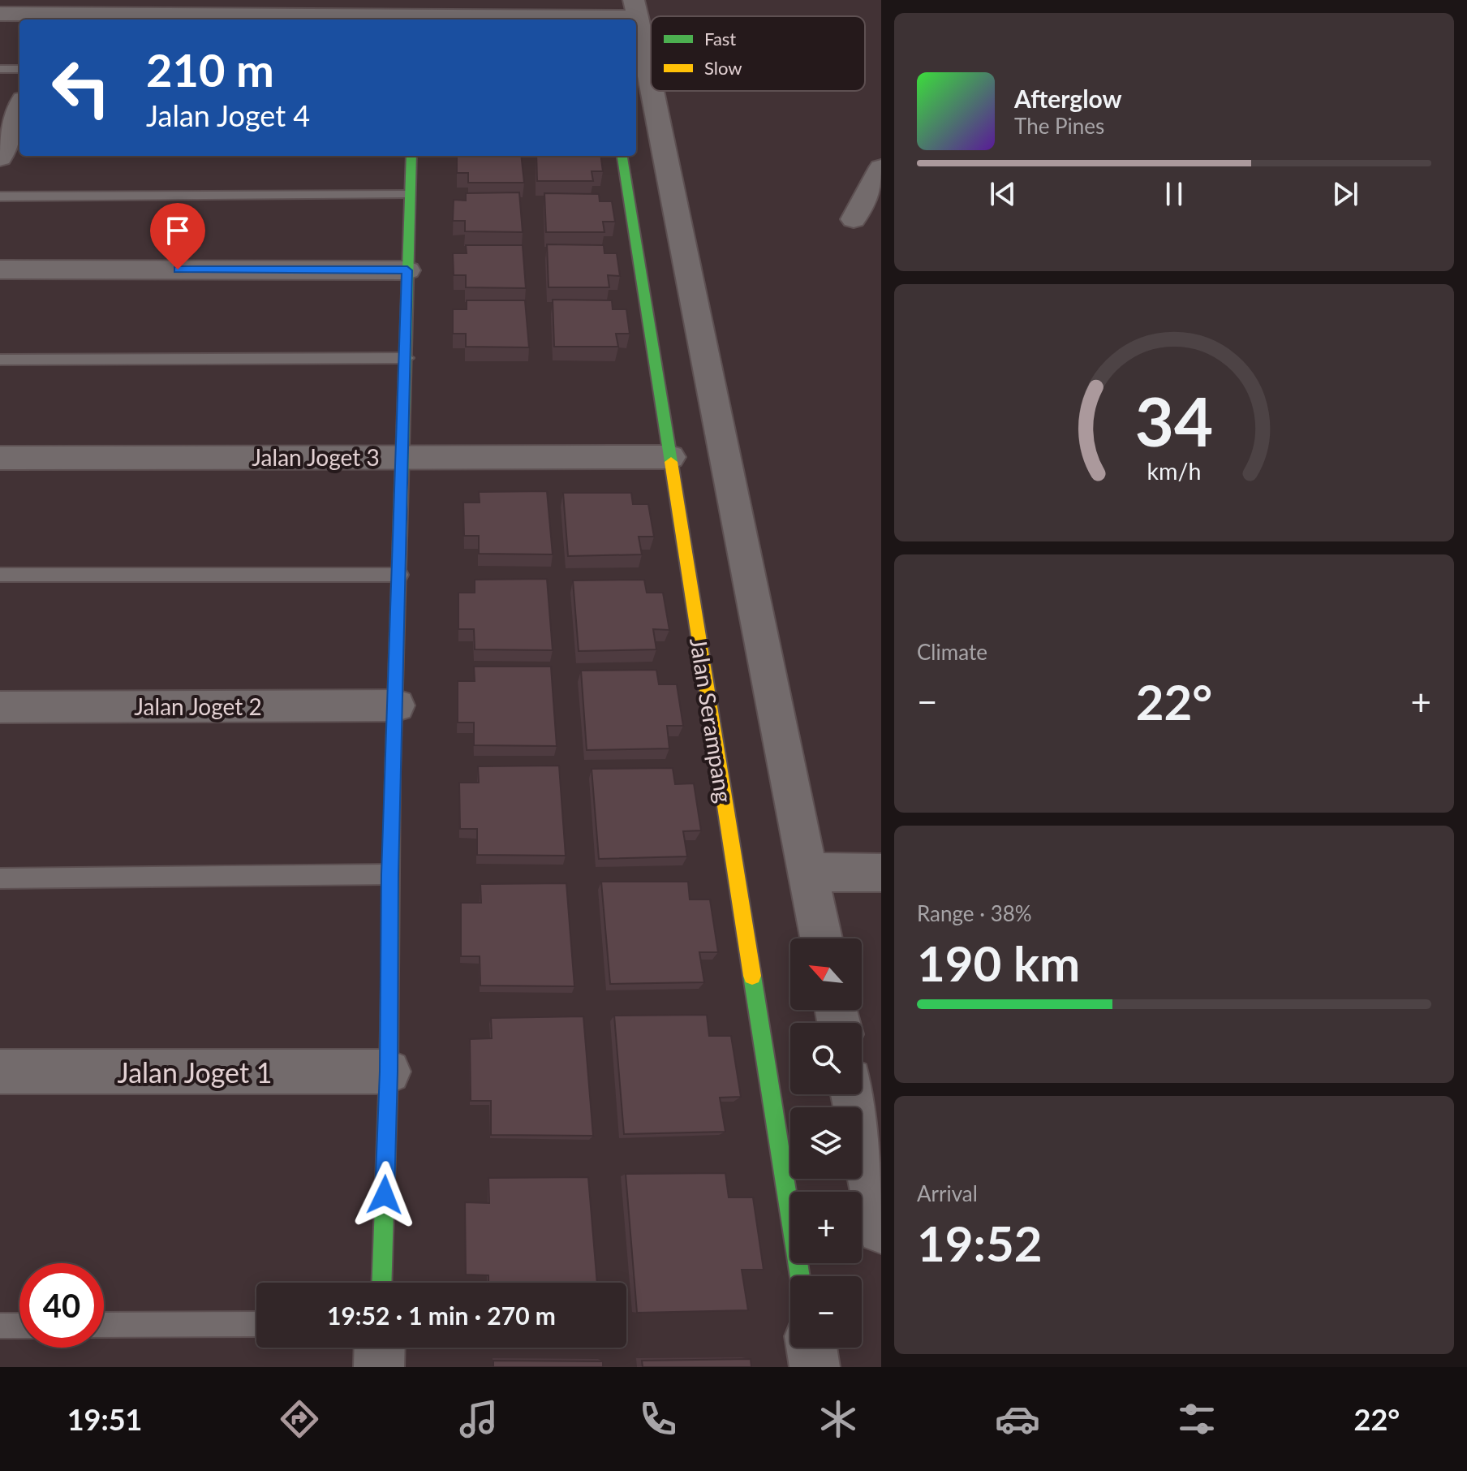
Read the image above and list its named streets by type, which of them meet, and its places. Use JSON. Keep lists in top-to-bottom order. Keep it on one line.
{"streets":{"street":["Jalan Joget 3","Jalan Joget 2","Jalan Serampang","Jalan Joget 1"]},"crossings":[["Jalan Joget 3","Jalan Serampang"]],"legend":["Fast","Slow"],"north":"top left","page":{"turn":["210 m","Jalan Joget 4"],"song":["Afterglow","The Pines"],"tile":["Climate",["Range · 38%","190 km"],["Arrival","19:52"]],"heat":["−","22°","+"],"map_buttons":["+","−"],"limit":"40","trip":"19:52 · 1 min · 270 m","tabs":["19:51","22°"],"gauge":["34","km/h"]}}
